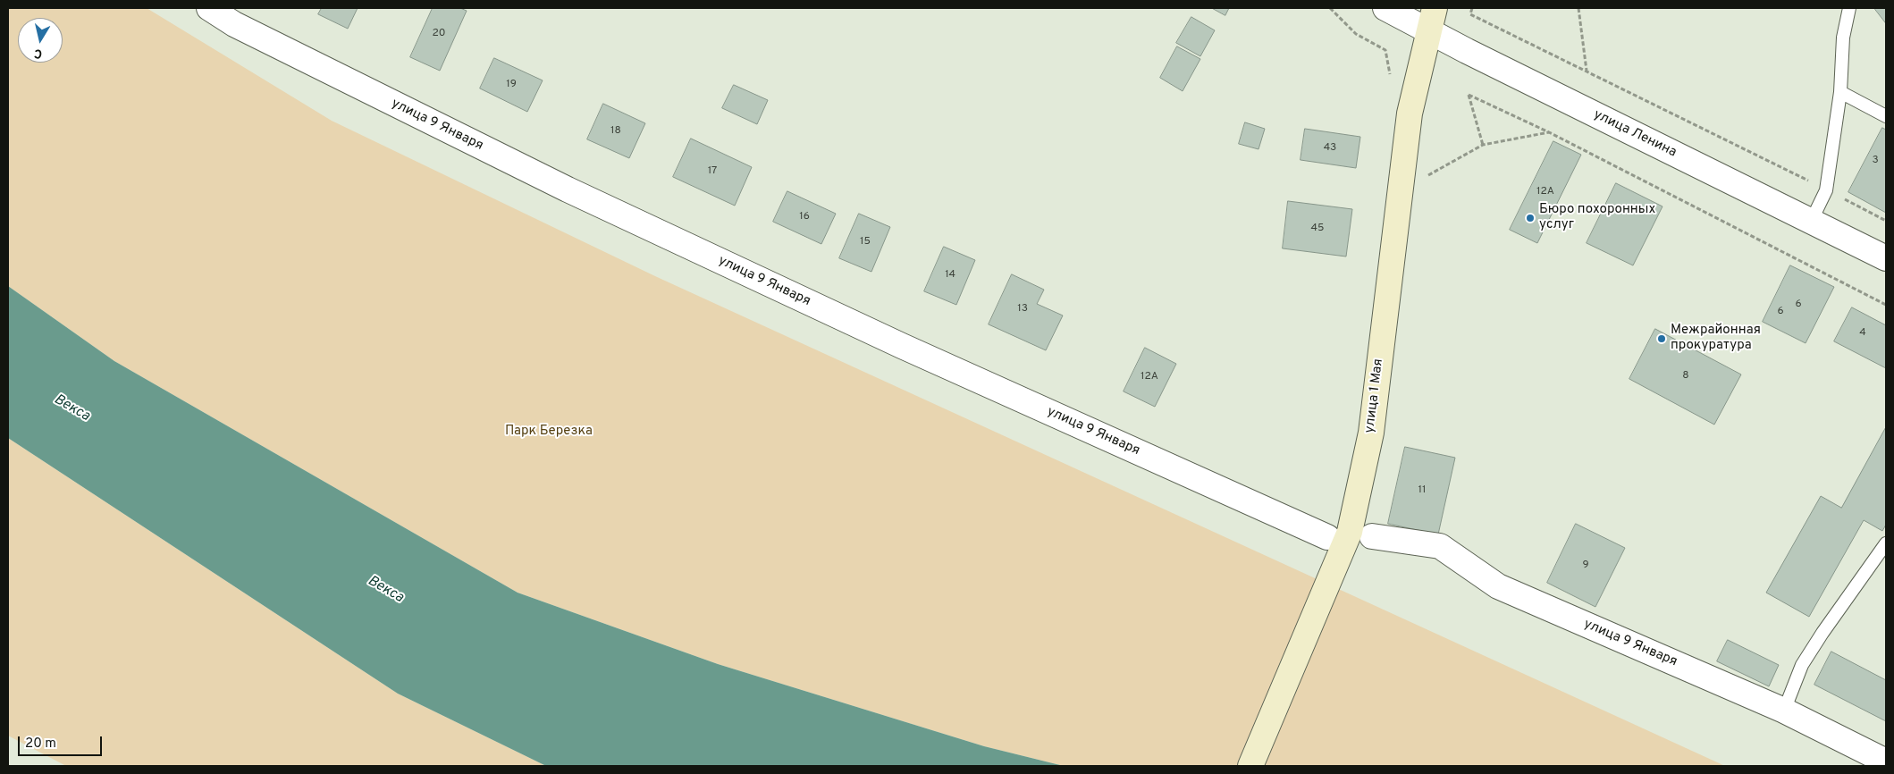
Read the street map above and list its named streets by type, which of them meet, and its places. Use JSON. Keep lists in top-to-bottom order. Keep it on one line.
{"streets":{"main road":["улица 1 Мая"],"street":["улица 9 Января","улица Ленина"]},"crossings":[["улица Ленина","улица 1 Мая"]],"water":["Векса"],"parks":["Парк Березка"],"places":["Бюро похоронных услуг","Межрайонная прокуратура"],"house_numbers":["20","19","18","43","3","17","12А","16","45","15","14","6","13","6","4","8","12А","11","9"],"scale_bar":"20 m","north":"bottom"}
